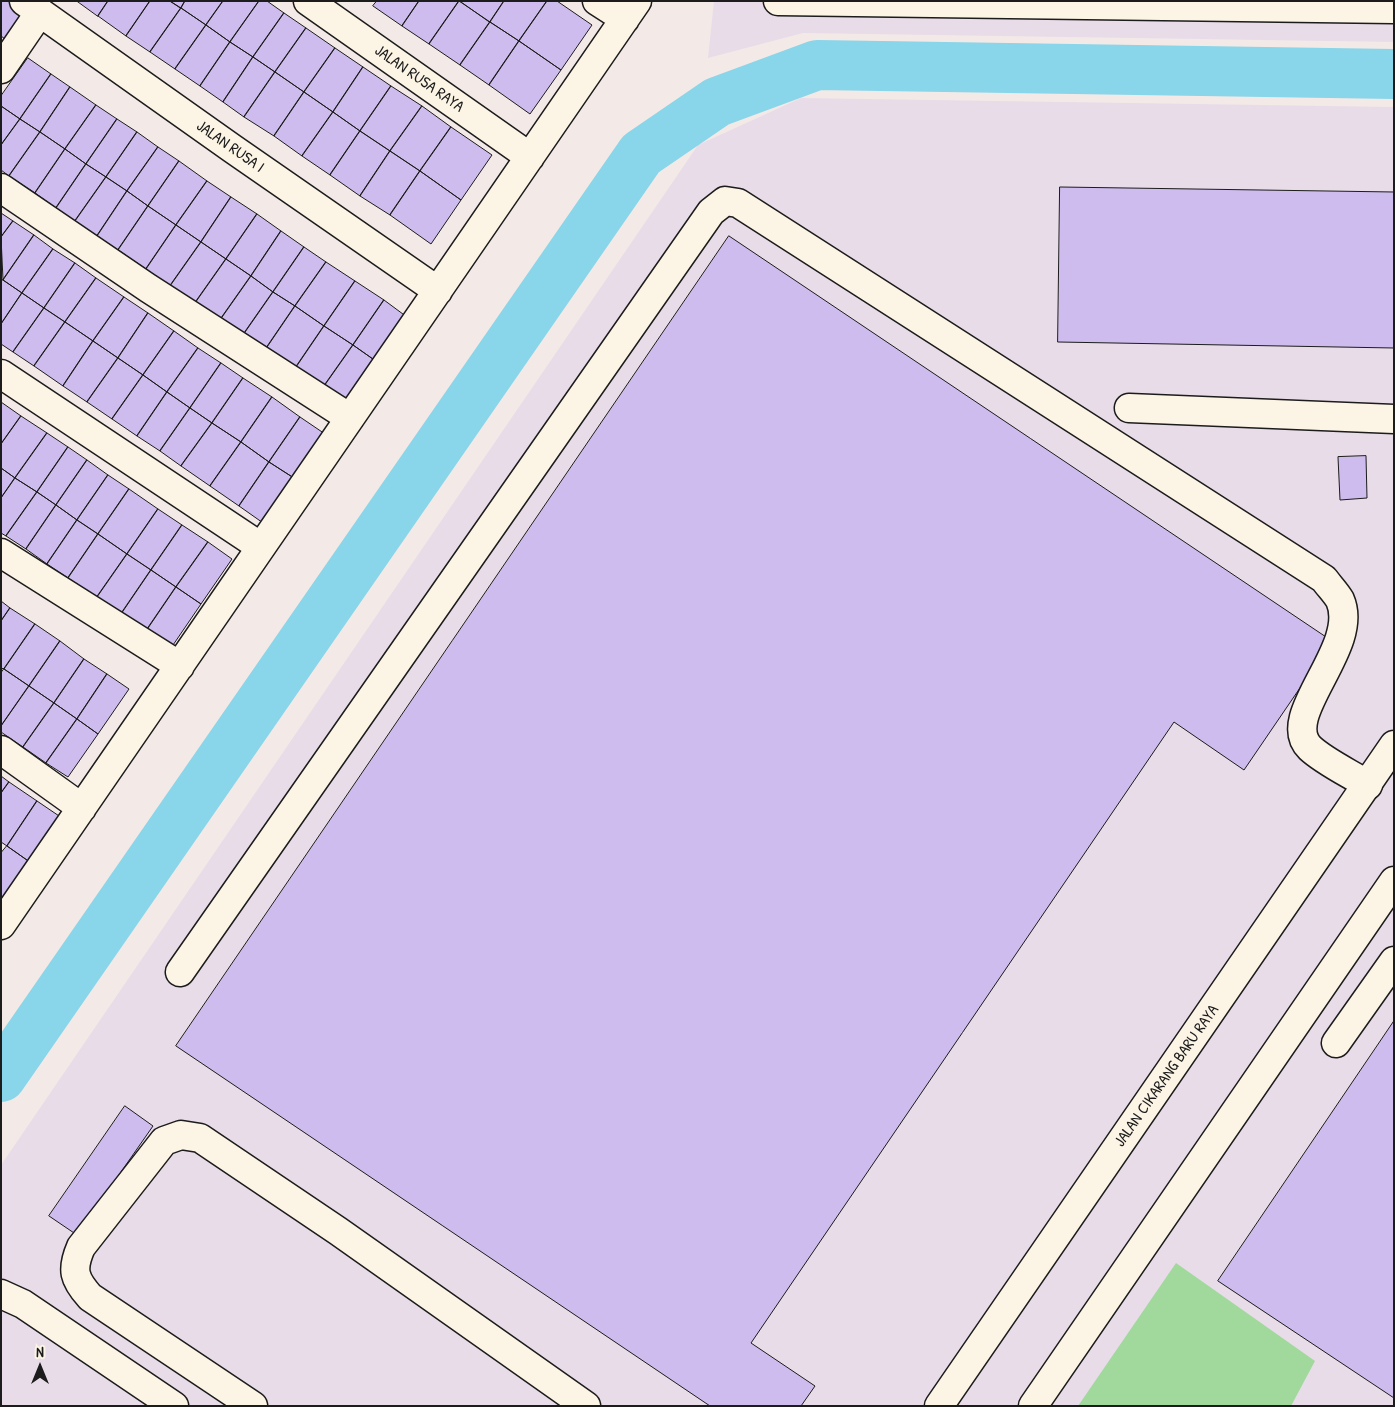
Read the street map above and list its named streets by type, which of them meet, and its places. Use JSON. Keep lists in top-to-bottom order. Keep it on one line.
{"streets":{"street":["JALAN RUSA RAYA","JALAN RUSA I","JALAN CIKARANG BARU RAYA"]},"north":"top"}
